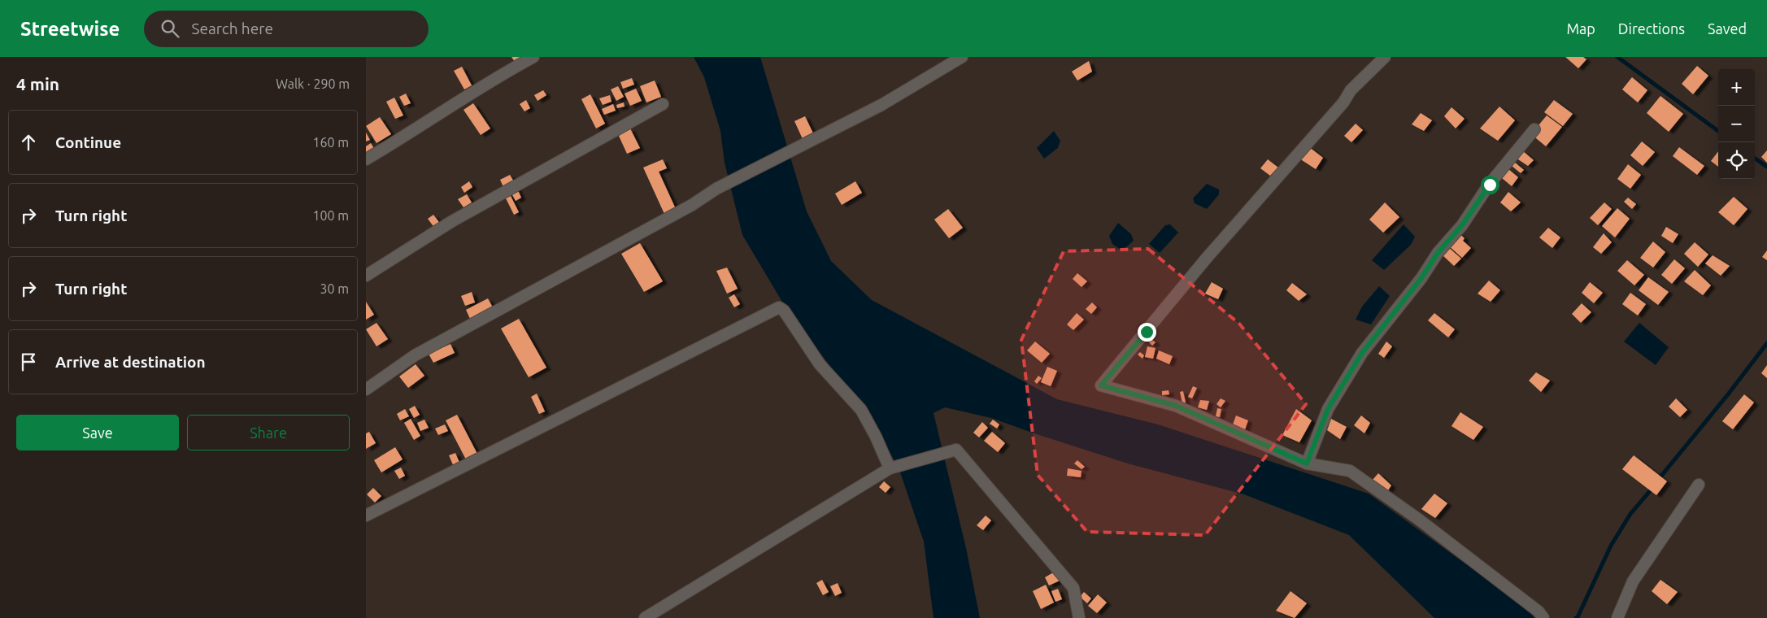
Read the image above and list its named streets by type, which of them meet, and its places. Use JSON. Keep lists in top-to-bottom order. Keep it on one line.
{"page":{"header":"Streetwise","search":"Search here","nav":["Map","Directions","Saved"],"heading":["4 min","Walk · 290 m"],"map_buttons":["+","−"],"list":[["Continue","160 m"],["Turn right","100 m"],["Turn right","30 m"],"Arrive at destination"],"buttons":["Save","Share"]}}
